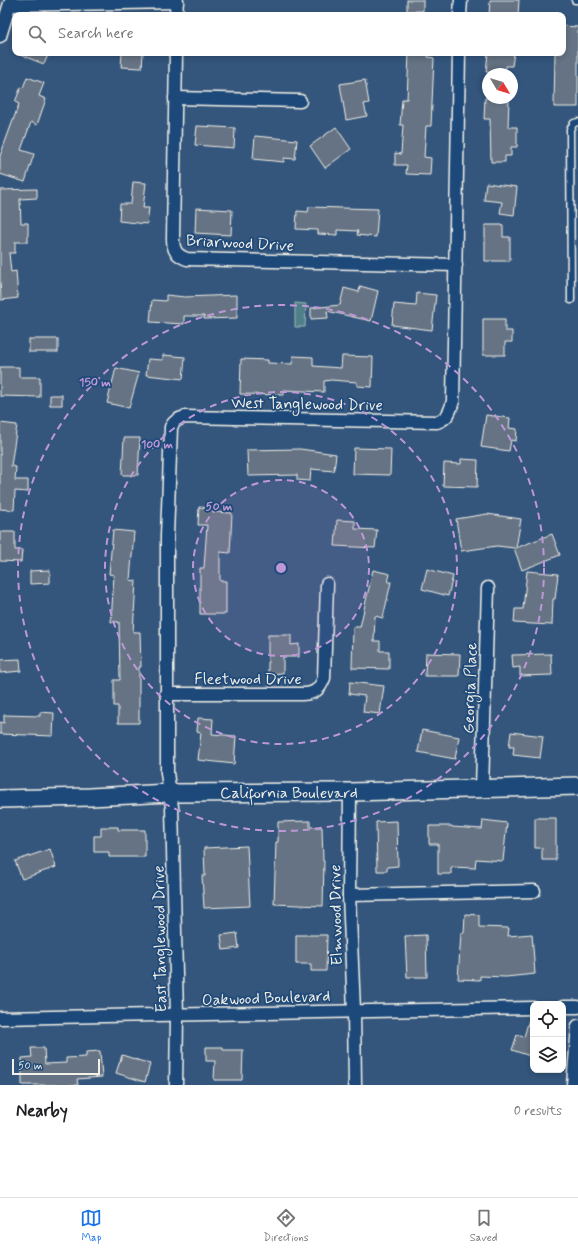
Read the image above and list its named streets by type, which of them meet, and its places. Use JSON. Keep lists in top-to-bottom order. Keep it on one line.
{"streets":{"street":["Briarwood Drive","West Tanglewood Drive","Fleetwood Drive","Georgia Place","California Boulevard","Elmwood Drive","East Tanglewood Drive","Oakwood Boulevard"]},"crossings":[["Briarwood Drive","West Tanglewood Drive"],["West Tanglewood Drive","Fleetwood Drive"],["West Tanglewood Drive","California Boulevard"],["West Tanglewood Drive","East Tanglewood Drive"],["Georgia Place","California Boulevard"],["California Boulevard","Elmwood Drive"],["California Boulevard","East Tanglewood Drive"],["Elmwood Drive","Oakwood Boulevard"],["East Tanglewood Drive","Oakwood Boulevard"]],"scale_bar":"50 m","north":"bottom right","page":{"search":"Search here","scale":"50 m","heading":["Nearby","0 results"],"nav":["Map","Directions","Saved"]},"rings":["150 m","100 m","50 m"]}
